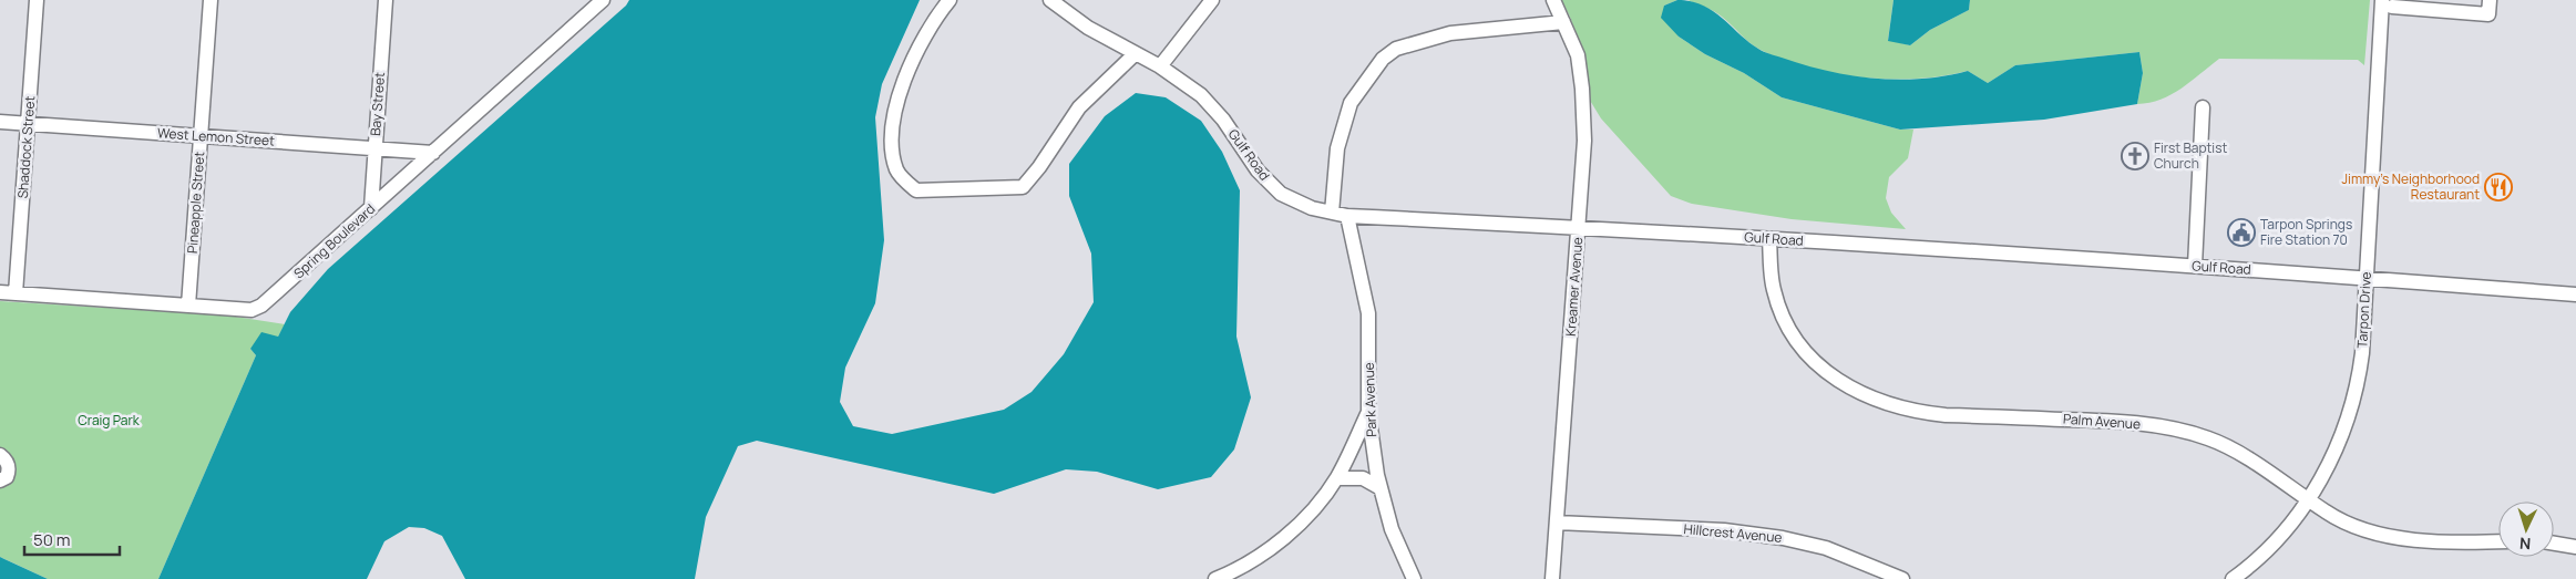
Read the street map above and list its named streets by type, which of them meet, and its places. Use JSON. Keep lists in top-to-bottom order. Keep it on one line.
{"streets":{"street":["Bay Street","West Lemon Street","Shaddock Street","Gulf Road","Pineapple Street","Spring Boulevard","Kreamer Avenue","Tarpon Drive","Park Avenue","Palm Avenue","Hillcrest Avenue"]},"crossings":[["Bay Street","West Lemon Street"],["Bay Street","Spring Boulevard"],["West Lemon Street","Shaddock Street"],["West Lemon Street","Pineapple Street"],["West Lemon Street","Spring Boulevard"],["Shaddock Street","Spring Boulevard"],["Gulf Road","Kreamer Avenue"],["Gulf Road","Tarpon Drive"],["Gulf Road","Park Avenue"],["Gulf Road","Palm Avenue"],["Pineapple Street","Spring Boulevard"],["Kreamer Avenue","Hillcrest Avenue"],["Tarpon Drive","Palm Avenue"]],"parks":["Craig Park"],"places":{"church":["First Baptist Church"],"restaurant":["Jimmy's Neighborhood Restaurant"],"public building":["Tarpon Springs Fire Station 70"]},"scale_bar":"50 m","north":"bottom"}
